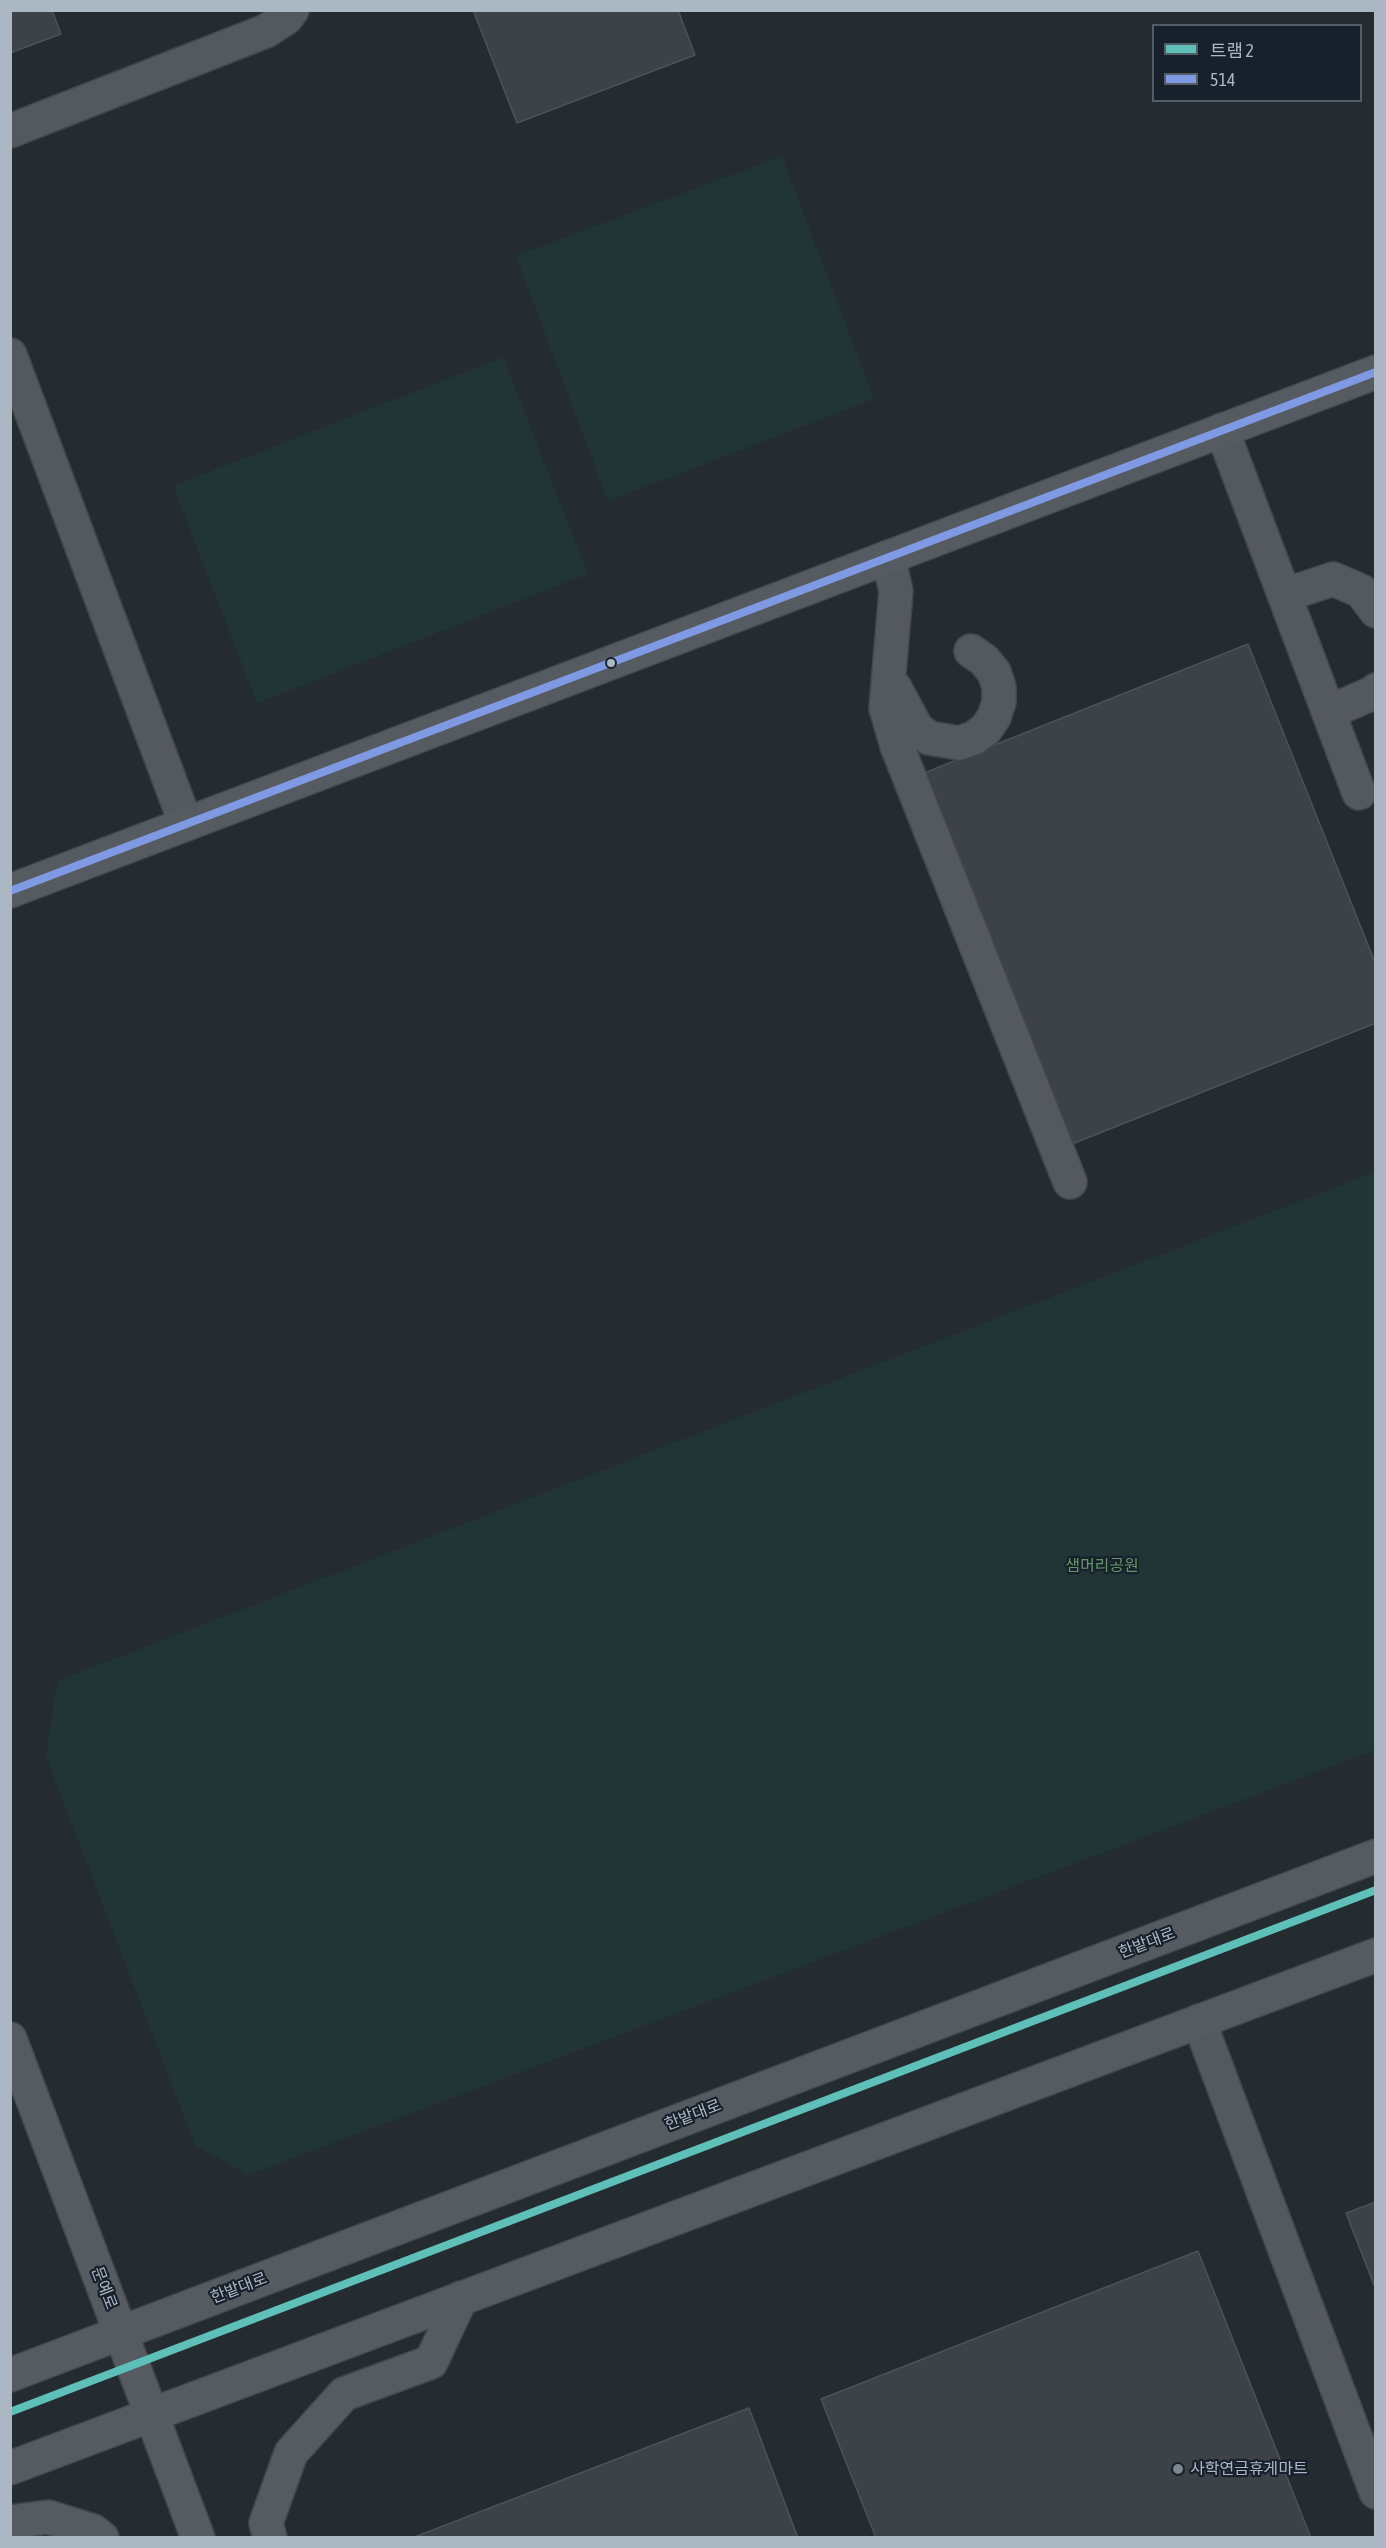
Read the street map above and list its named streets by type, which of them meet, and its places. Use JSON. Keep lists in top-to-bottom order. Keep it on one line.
{"streets":{"main road":["한밭대로","문예로"]},"crossings":[["한밭대로","문예로"]],"parks":["샘머리공원"],"places":["사학연금휴게마트"],"lines":["transit line 514","tram line 2"],"legend":["트램 2","514"]}
